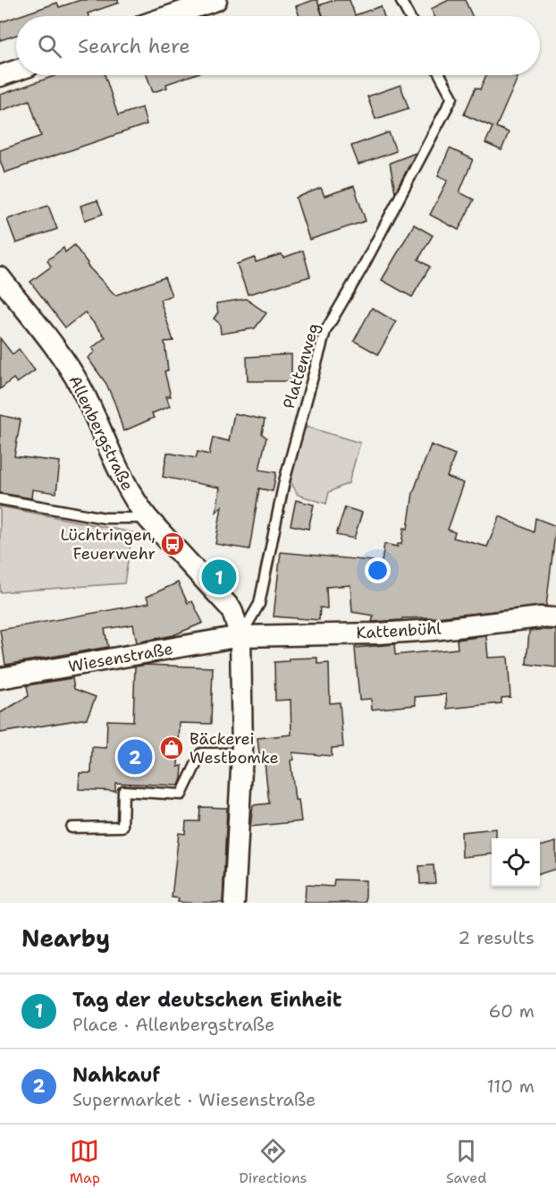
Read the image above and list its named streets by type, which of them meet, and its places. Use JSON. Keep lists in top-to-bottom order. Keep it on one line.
{"streets":{"street":["Allenbergstraße","Kattenbühl","Wiesenstraße"],"lane":["Plattenweg"]},"crossings":[["Plattenweg","Allenbergstraße"],["Plattenweg","Kattenbühl"],["Plattenweg","Wiesenstraße"],["Allenbergstraße","Kattenbühl"],["Allenbergstraße","Wiesenstraße"],["Kattenbühl","Wiesenstraße"]],"places":{"bus stop":["Lüchtringen, Feuerwehr"],"shop":["Bäckerei Westbomke"]},"page":{"search":"Search here","pins":["1","2"],"heading":["Nearby","2 results"],"list":[{"mark":"1","name":"Tag der deutschen Einheit","note":"Place · Allenbergstraße","value":"60 m"},{"mark":"2","name":"Nahkauf","note":"Supermarket · Wiesenstraße","value":"110 m"}],"nav":["Map","Directions","Saved"]}}
